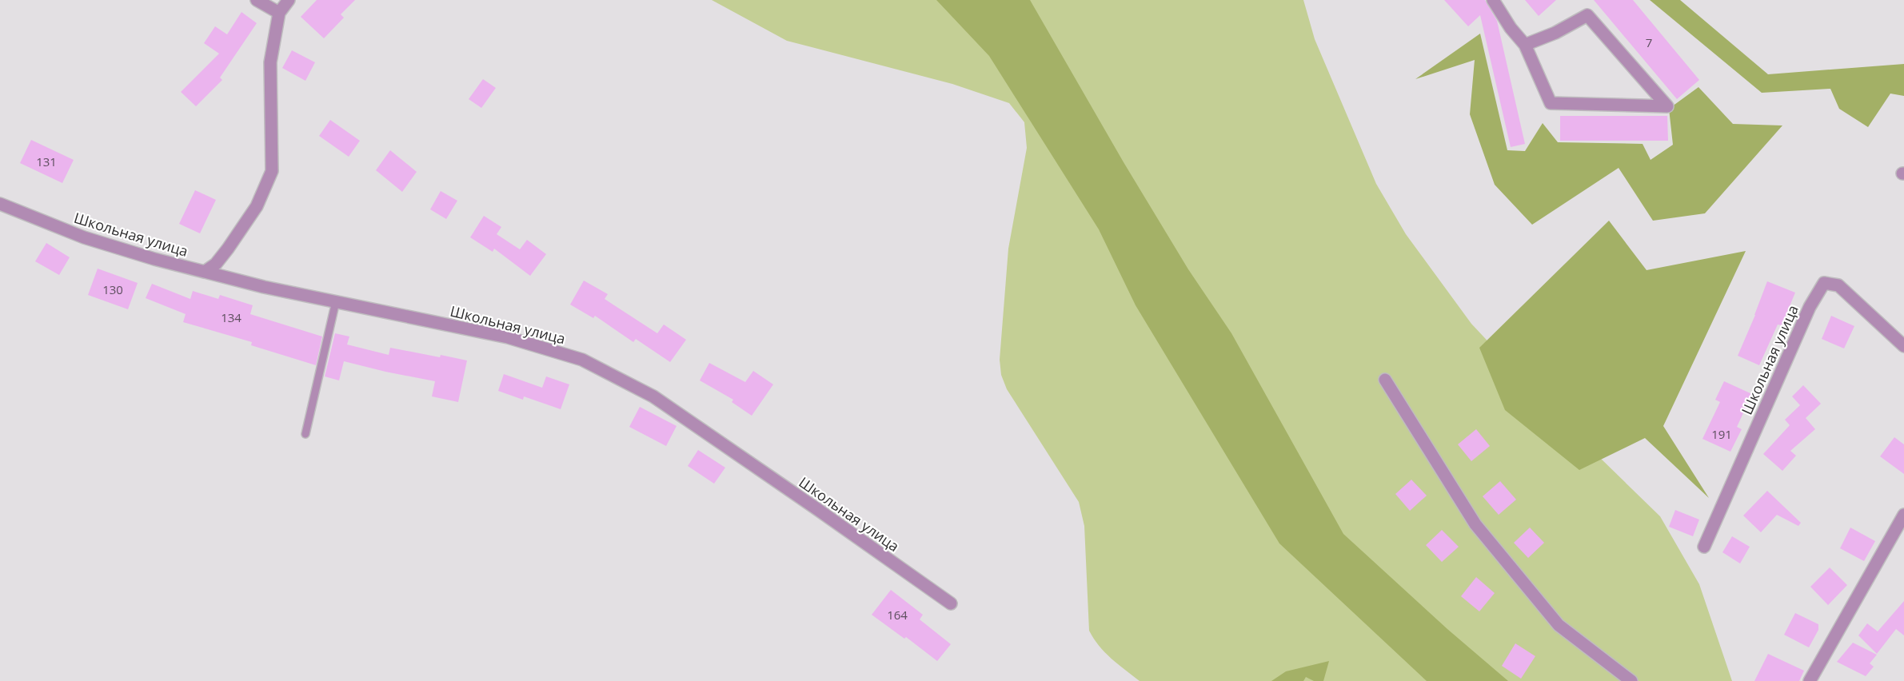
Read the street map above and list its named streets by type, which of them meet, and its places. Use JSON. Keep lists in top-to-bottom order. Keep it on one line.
{"streets":{"street":["Школьная улица"]},"house_numbers":["7","131","130","134","191","164"]}
